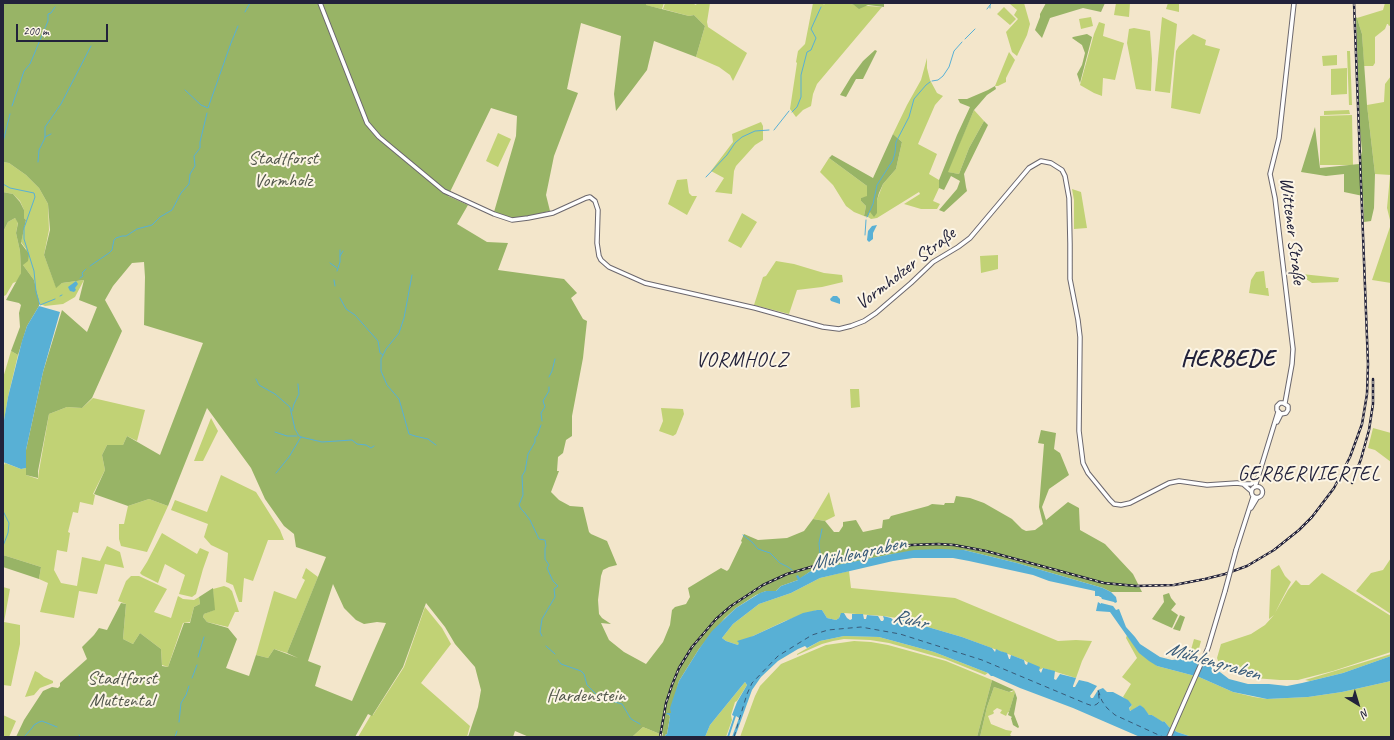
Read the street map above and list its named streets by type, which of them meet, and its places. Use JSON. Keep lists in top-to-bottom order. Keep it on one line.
{"streets":{"main road":["Wittener Straße","Vormholzer Straße"]},"districts":["HERBEDE","VORMHOLZ","GERBERVIERTEL"],"water":["Mühlengraben","Ruhr"],"parks":["Stadtforst Vormholz","Stadtforst Muttental","Hardenstein"],"scale_bar":"200 m","north":"bottom right"}
